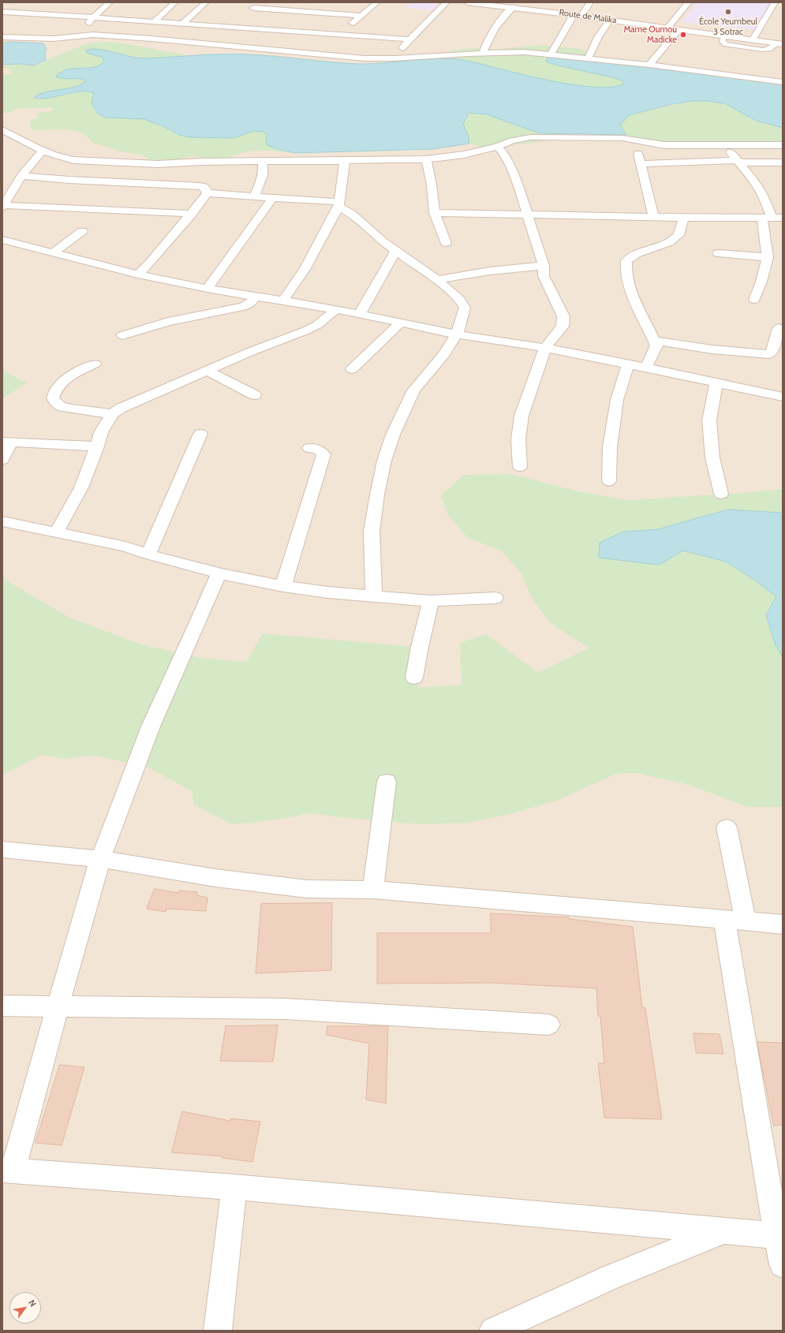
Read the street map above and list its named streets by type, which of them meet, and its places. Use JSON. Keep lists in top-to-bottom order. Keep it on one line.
{"streets":{"street":["Route de Malika"]},"places":["École Yeumbeul 3 Sotrac","Mame Oumou Madicke"],"north":"top right"}
